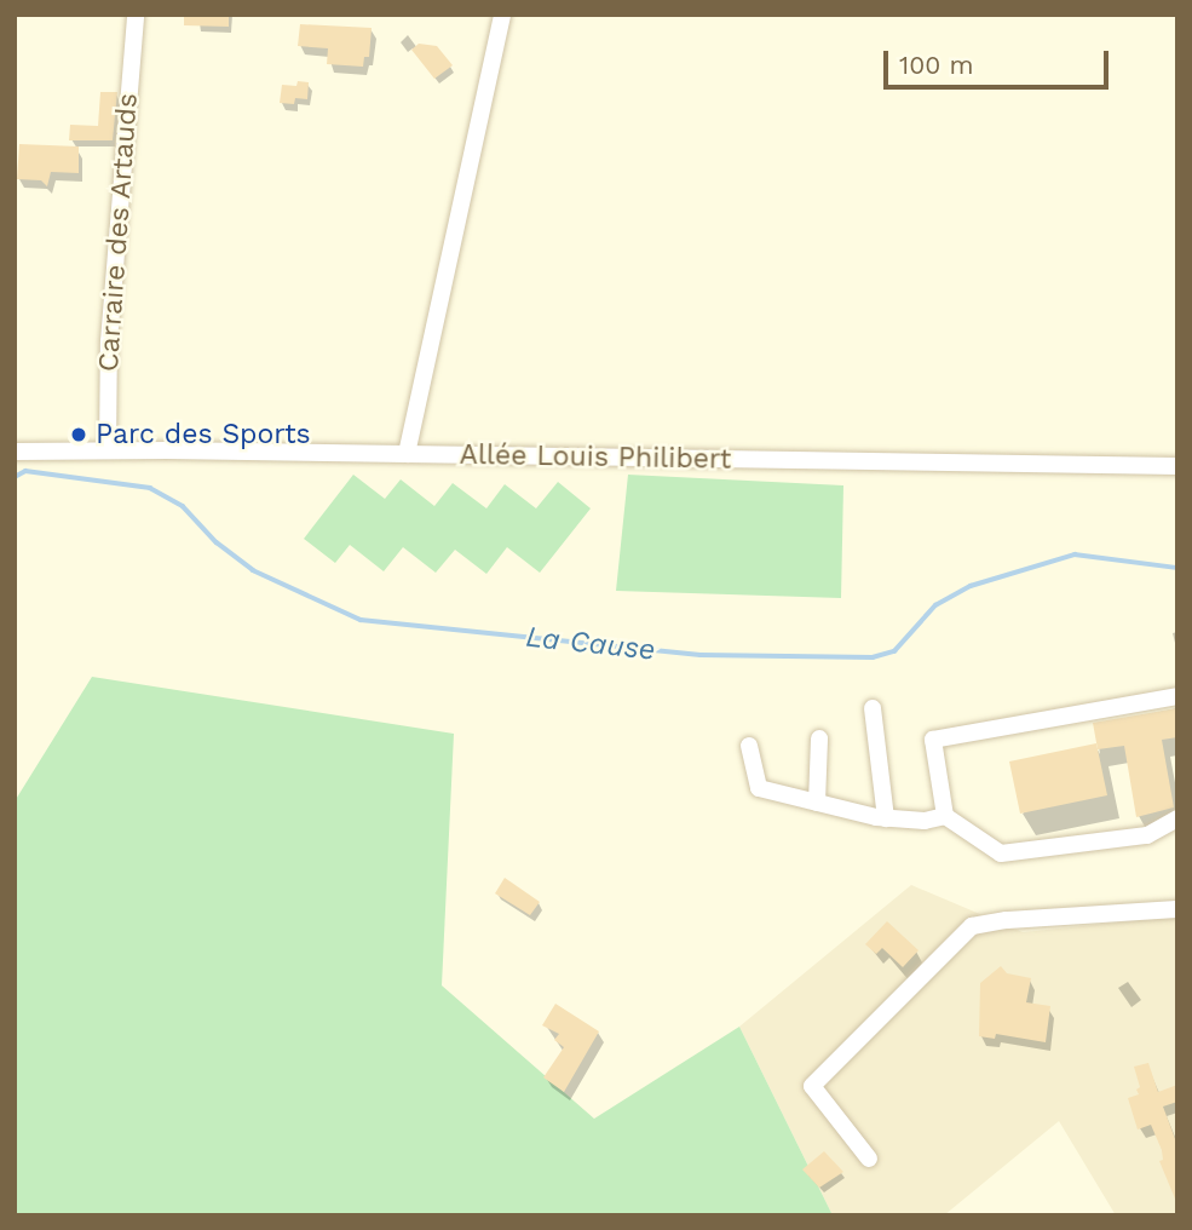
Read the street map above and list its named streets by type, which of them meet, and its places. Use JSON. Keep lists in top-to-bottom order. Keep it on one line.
{"streets":{"street":["Carraire des Artauds","Allée Louis Philibert"]},"crossings":[["Carraire des Artauds","Allée Louis Philibert"]],"water":["La Cause"],"places":["Parc des Sports"],"scale_bar":"100 m"}
